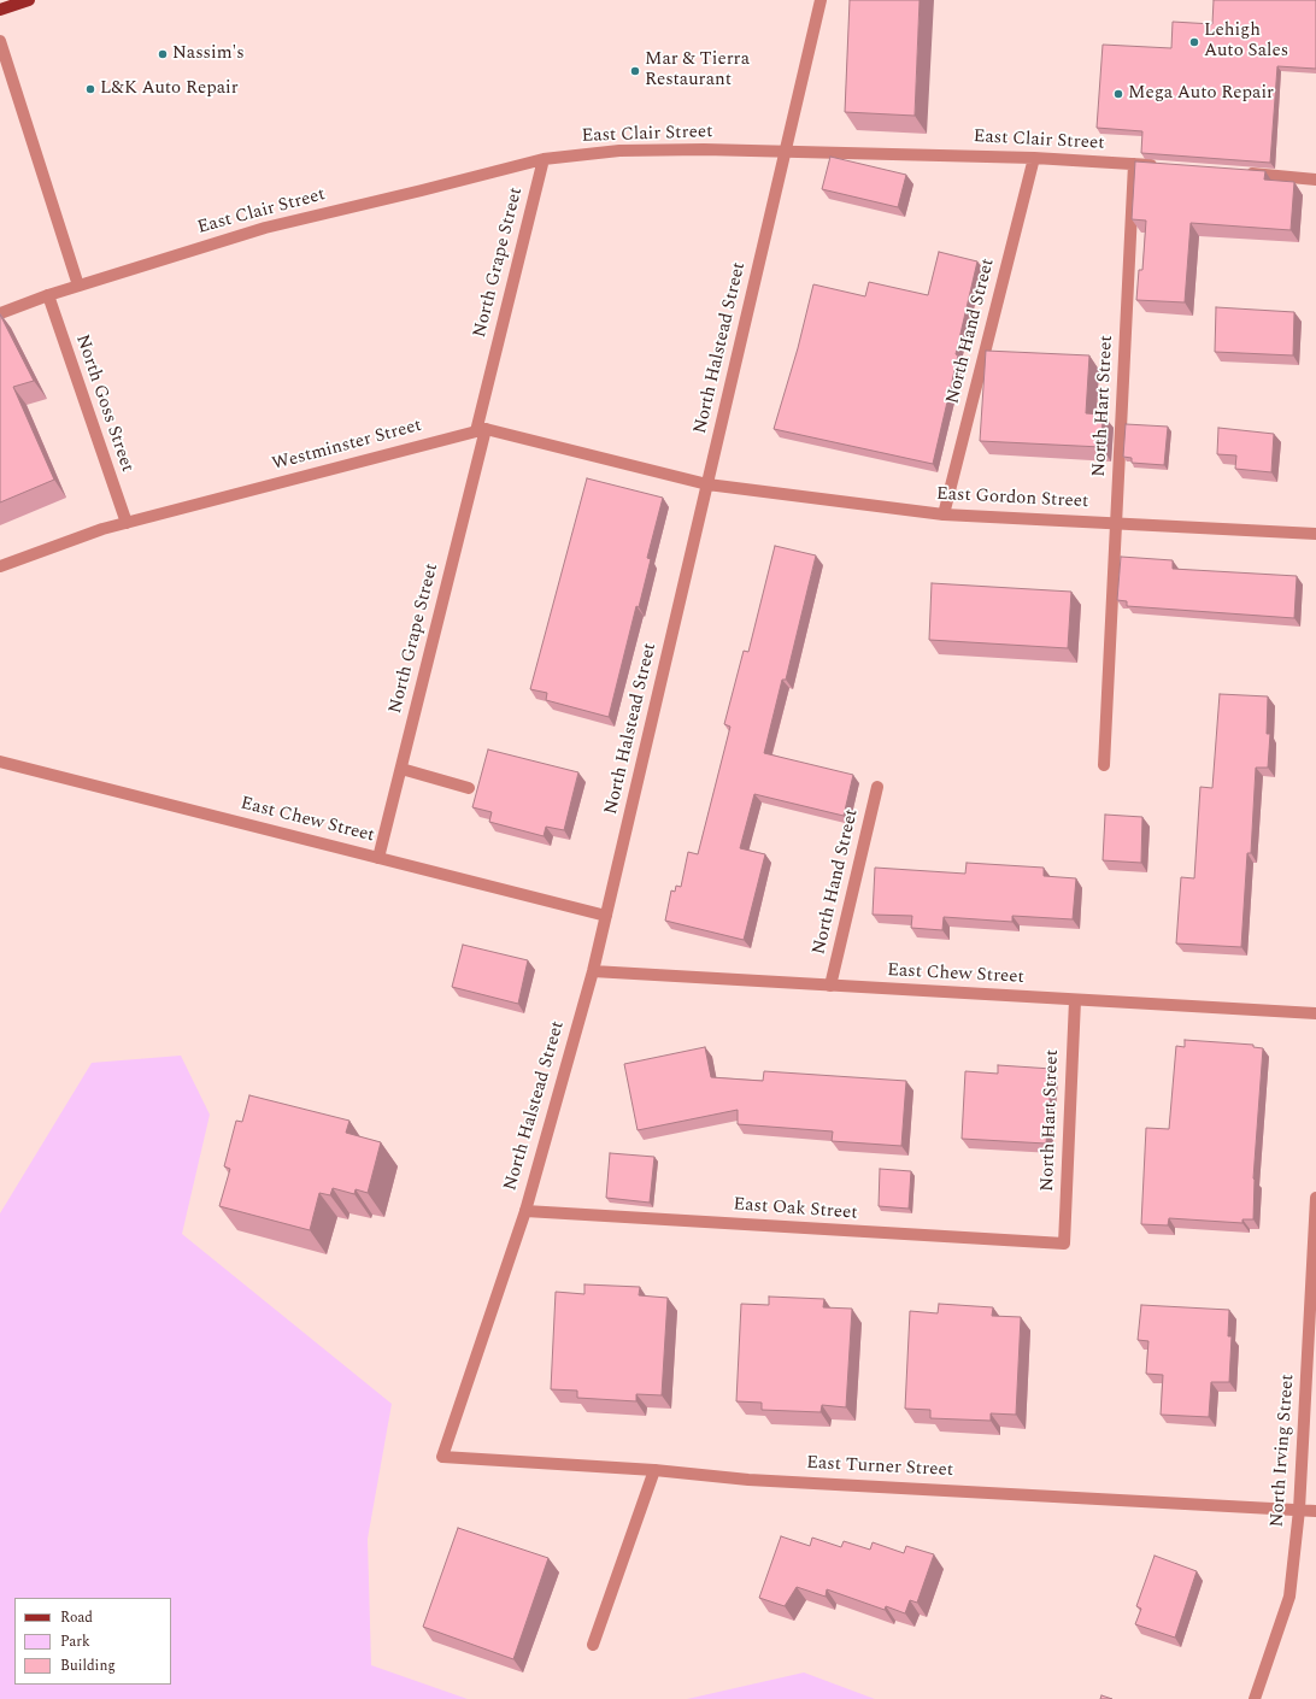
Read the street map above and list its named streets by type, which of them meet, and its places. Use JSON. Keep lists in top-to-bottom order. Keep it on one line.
{"streets":{"street":["East Clair Street","North Grape Street","North Hand Street","North Halstead Street","North Goss Street","North Hart Street","Westminster Street","East Gordon Street","East Chew Street","East Oak Street","North Irving Street","East Turner Street"]},"crossings":[["East Clair Street","North Grape Street"],["East Clair Street","North Hand Street"],["East Clair Street","North Halstead Street"],["East Clair Street","North Goss Street"],["East Clair Street","North Hart Street"],["North Grape Street","Westminster Street"],["North Grape Street","East Chew Street"],["North Hand Street","East Gordon Street"],["North Hand Street","East Chew Street"],["North Halstead Street","Westminster Street"],["North Halstead Street","East Gordon Street"],["North Halstead Street","East Chew Street"],["North Halstead Street","East Oak Street"],["North Halstead Street","East Turner Street"],["North Goss Street","Westminster Street"],["North Hart Street","East Gordon Street"],["North Hart Street","East Chew Street"],["North Hart Street","East Oak Street"],["Westminster Street","East Gordon Street"],["North Irving Street","East Turner Street"]],"places":["Lehigh Auto Sales","Nassim's","Mar & Tierra Restaurant","L&K Auto Repair","Mega Auto Repair"],"legend":["Road","Park","Building"]}
